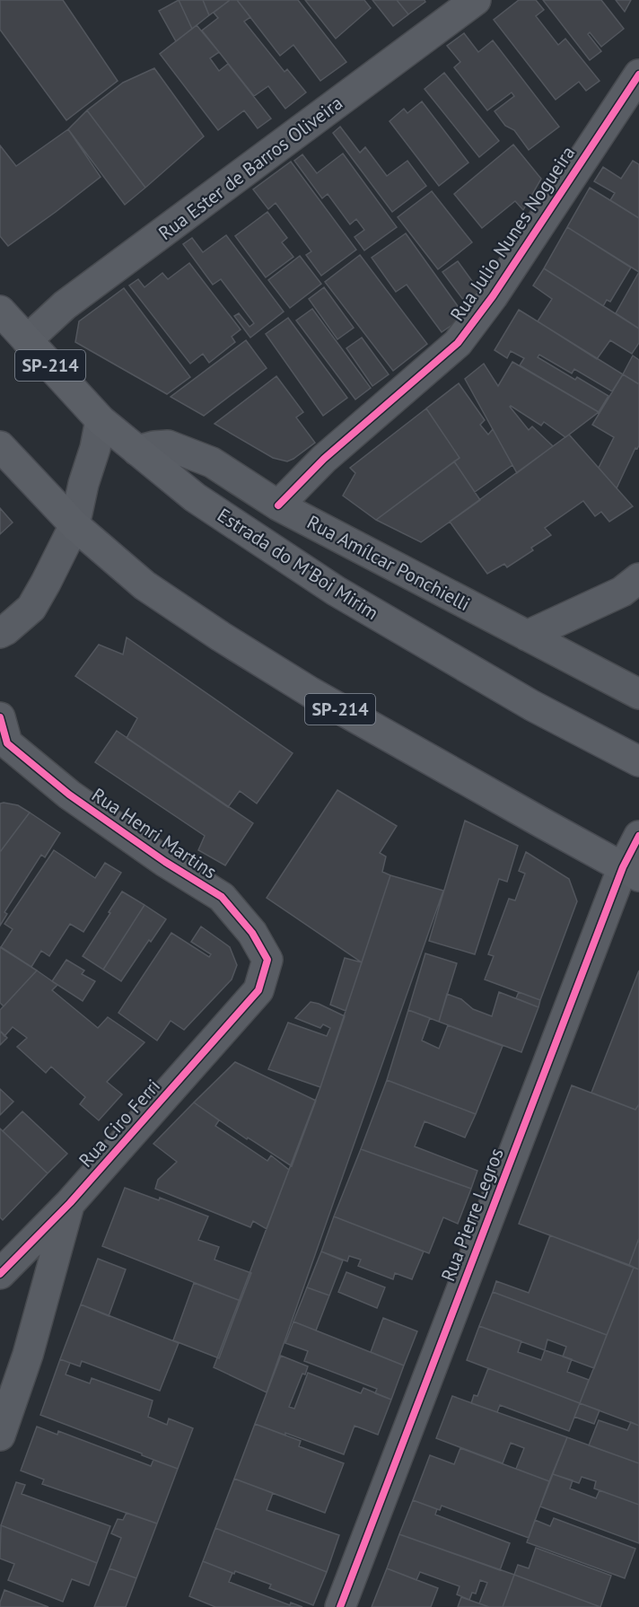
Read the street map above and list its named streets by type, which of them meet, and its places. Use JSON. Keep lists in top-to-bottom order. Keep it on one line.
{"streets":{"main road":["SP-214","Estrada do M'Boi Mirim"],"street":["Rua Ester de Barros Oliveira","Rua Julio Nunes Nogueira","Rua Amílcar Ponchielli","Rua Henri Martins","Rua Ciro Ferri","Rua Pierre Legros"]},"crossings":[["Rua Ester de Barros Oliveira","Estrada do M'Boi Mirim"],["Rua Julio Nunes Nogueira","Rua Amílcar Ponchielli"],["SP-214","Rua Pierre Legros"],["Rua Amílcar Ponchielli","Estrada do M'Boi Mirim"],["Rua Henri Martins","Rua Ciro Ferri"]]}
